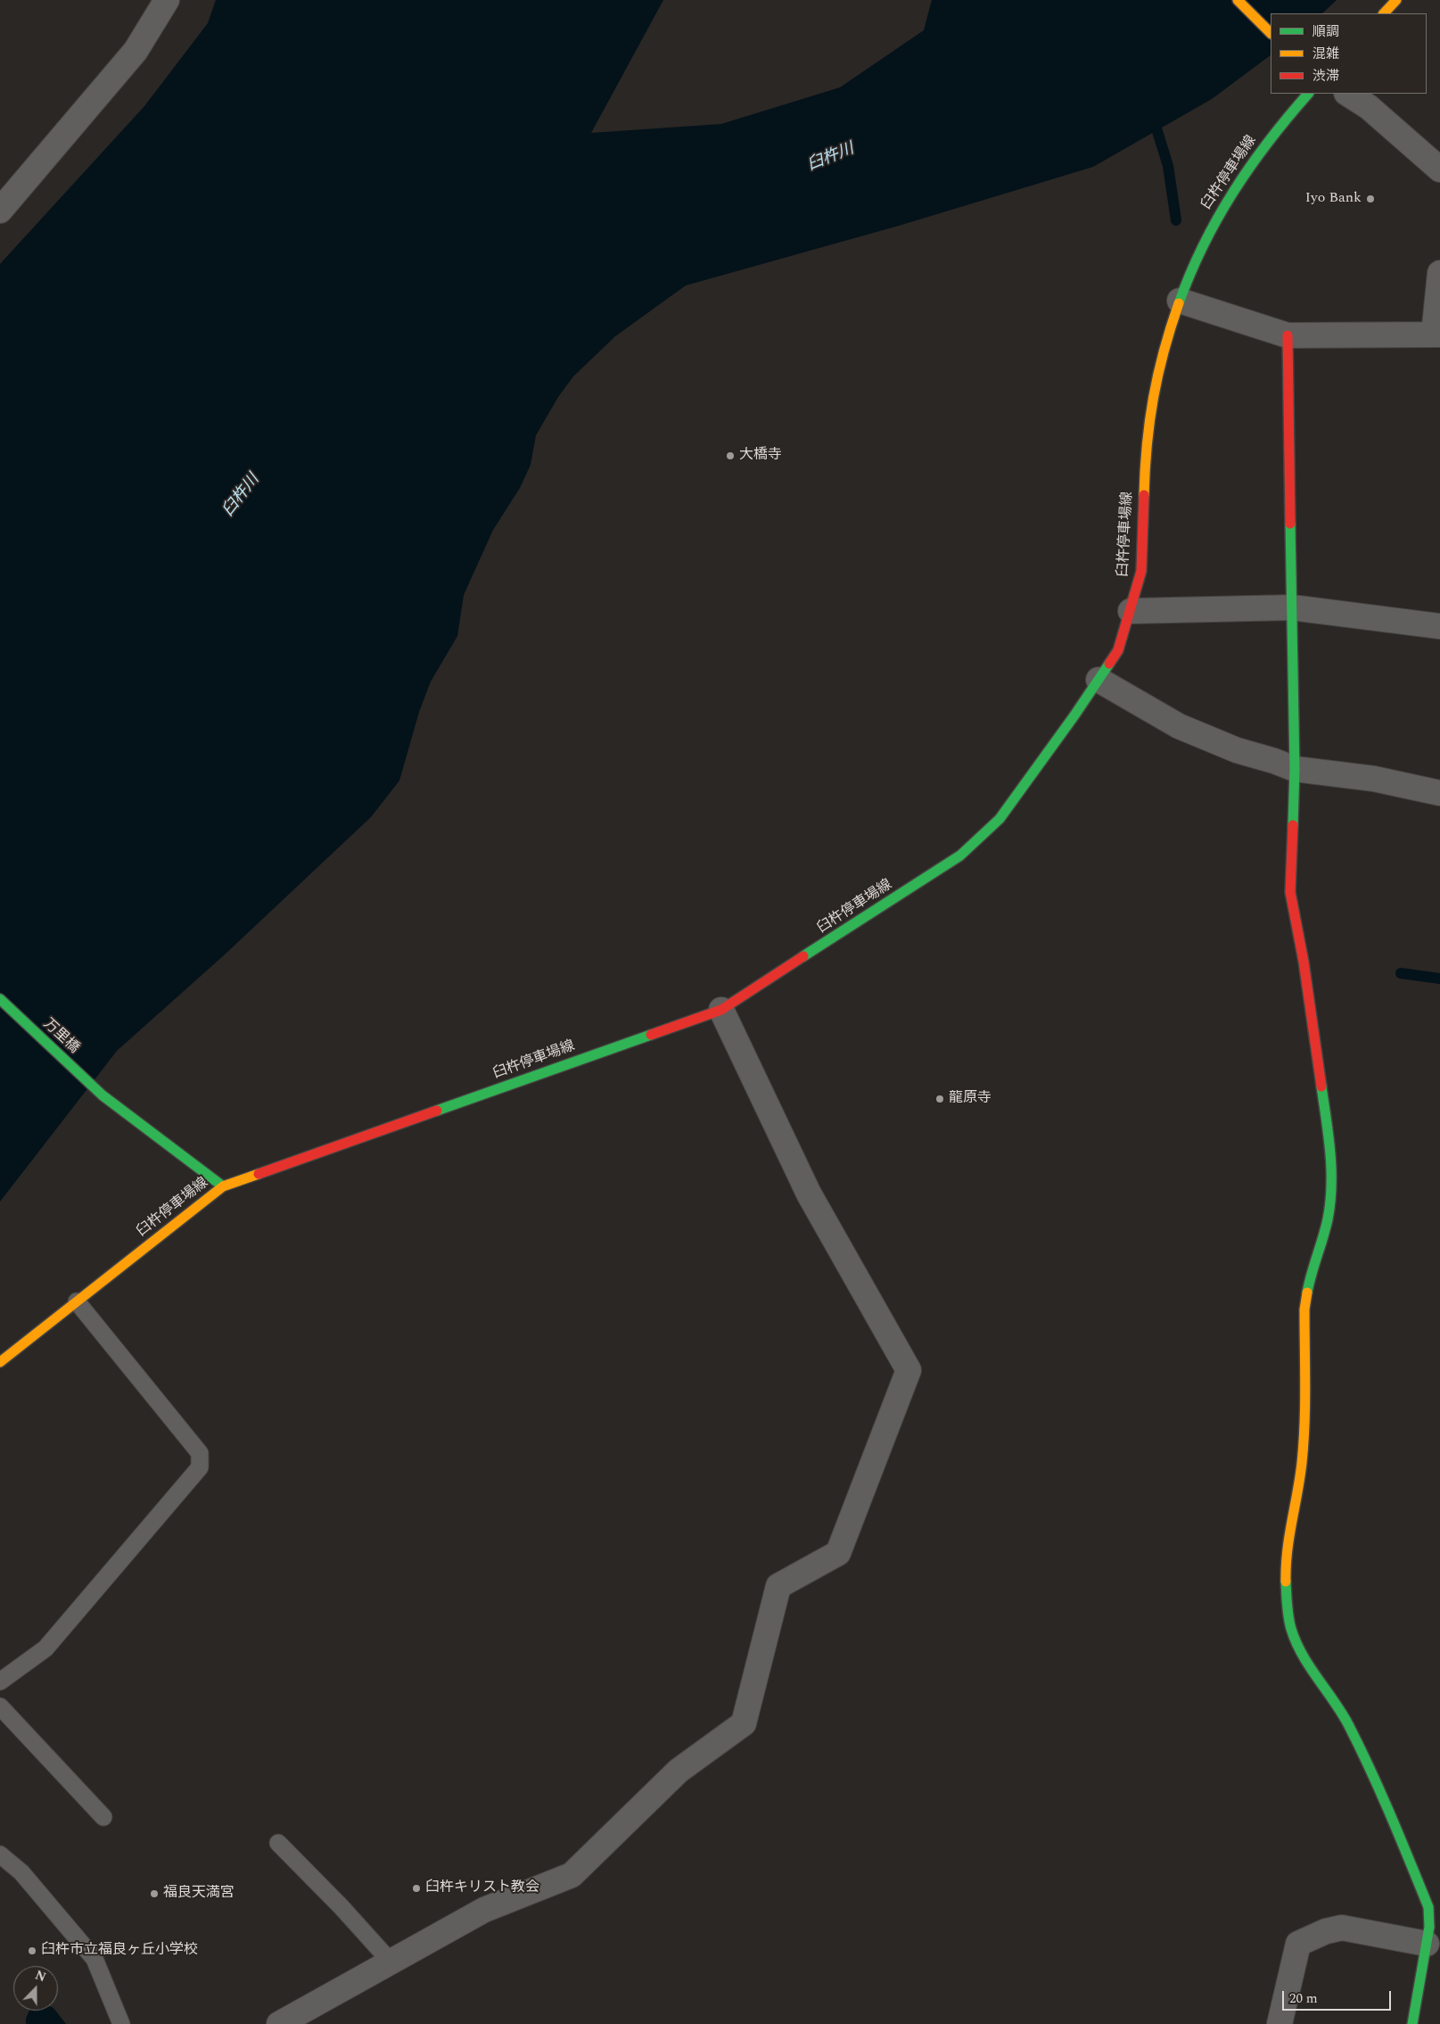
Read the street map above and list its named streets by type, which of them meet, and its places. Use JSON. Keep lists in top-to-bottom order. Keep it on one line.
{"streets":{"street":["臼杵停車場線","万里橋"]},"crossings":[["臼杵停車場線","万里橋"]],"water":["臼杵川"],"places":["Iyo Bank","大橋寺","龍原寺","臼杵キリスト教会","福良天満宮","臼杵市立福良ヶ丘小学校"],"legend":["順調","混雑","渋滞"],"scale_bar":"20 m","north":"top"}
